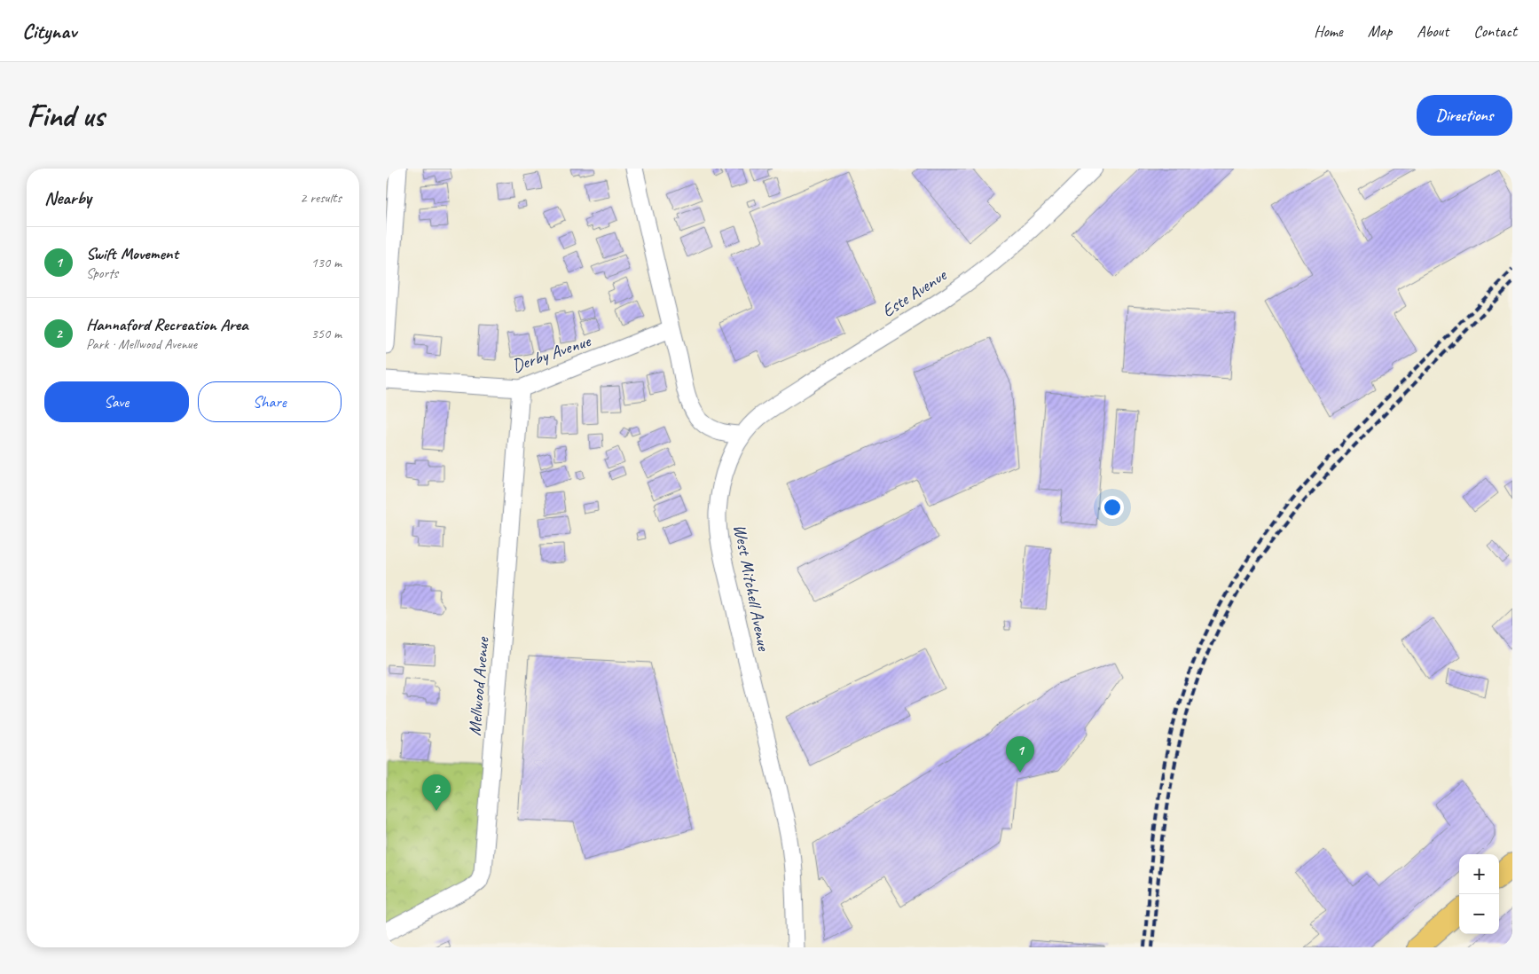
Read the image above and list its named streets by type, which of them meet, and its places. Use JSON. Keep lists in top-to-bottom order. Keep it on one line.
{"streets":{"street":["Este Avenue","Derby Avenue","West Mitchell Avenue","Mellwood Avenue"]},"crossings":[["Este Avenue","West Mitchell Avenue"],["Derby Avenue","Mellwood Avenue"]],"page":{"header":"Citynav","nav":["Home","Map","About","Contact"],"buttons":["Directions",["Save","Share"]],"title":"Find us","heading":["Nearby","2 results"],"list":[{"mark":"1","name":"Swift Movement","note":"Sports","value":"130 m"},{"mark":"2","name":"Hannaford Recreation Area","note":"Park · Mellwood Avenue","value":"350 m"}],"pins":["1","2"],"map_buttons":["+","−"]}}
